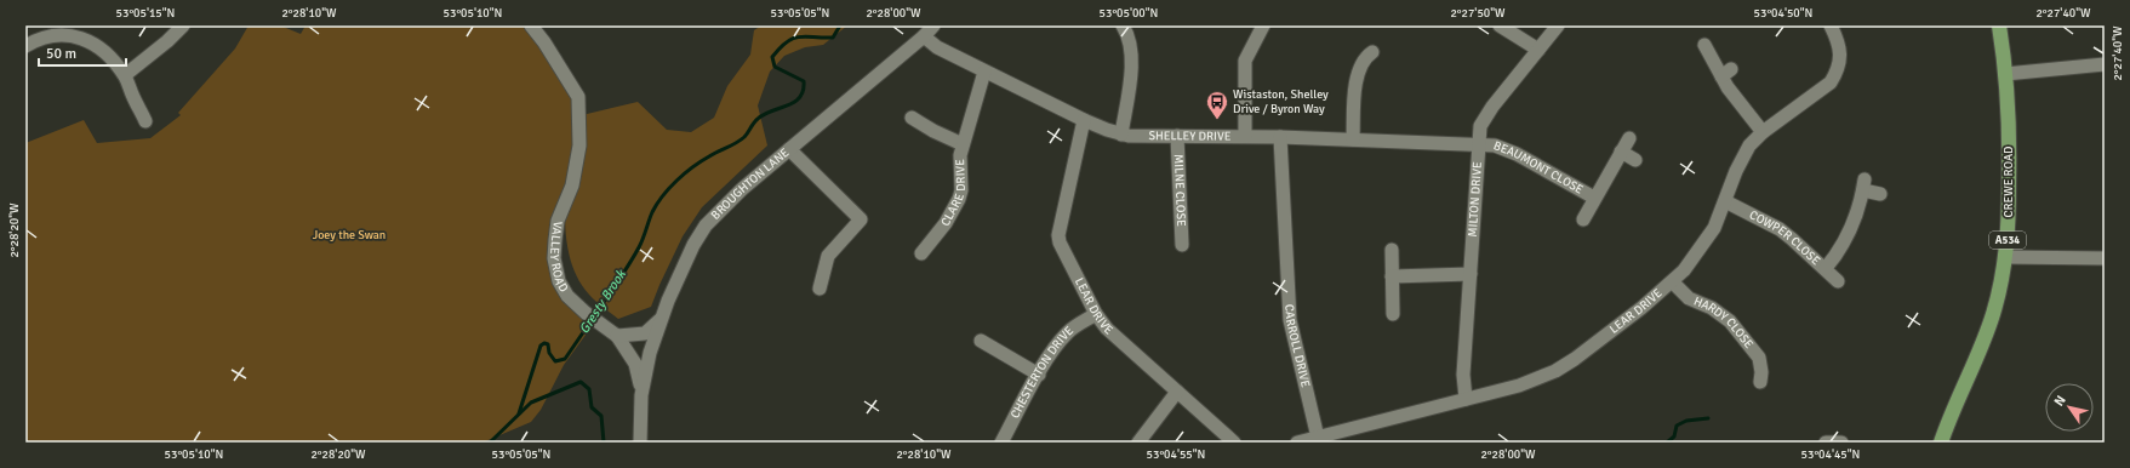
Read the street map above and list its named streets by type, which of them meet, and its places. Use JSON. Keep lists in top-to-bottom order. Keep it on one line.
{"streets":{"main road":["CREWE ROAD","A534"],"street":["SHELLEY DRIVE","BEAUMONT CLOSE","BROUGHTON LANE","MILNE CLOSE","CLARE DRIVE","MILTON DRIVE","COWPER CLOSE","VALLEY ROAD","LEAR DRIVE","HARDY CLOSE","CARROLL DRIVE","CHESTERTON DRIVE"]},"crossings":[["SHELLEY DRIVE","BEAUMONT CLOSE"],["SHELLEY DRIVE","BROUGHTON LANE"],["SHELLEY DRIVE","MILNE CLOSE"],["SHELLEY DRIVE","CLARE DRIVE"],["SHELLEY DRIVE","MILTON DRIVE"],["SHELLEY DRIVE","LEAR DRIVE"],["SHELLEY DRIVE","CARROLL DRIVE"],["BEAUMONT CLOSE","MILTON DRIVE"],["BROUGHTON LANE","VALLEY ROAD"],["MILTON DRIVE","LEAR DRIVE"],["COWPER CLOSE","LEAR DRIVE"],["LEAR DRIVE","HARDY CLOSE"],["LEAR DRIVE","CARROLL DRIVE"],["LEAR DRIVE","CHESTERTON DRIVE"]],"water":["Gresty Brook"],"parks":["Joey the Swan"],"places":{"bus stop":["Wistaston, Shelley Drive / Byron Way"]},"scale_bar":"50 m","north":"top left","coordinates":["53°05'15\"N","2°28'10\"W","53°05'10\"N","53°05'05\"N","2°28'00\"W","53°05'00\"N","2°27'50\"W","53°04'50\"N","2°27'40\"W","2°28'20\"W","53°04'55\"N","53°04'45\"N"]}
